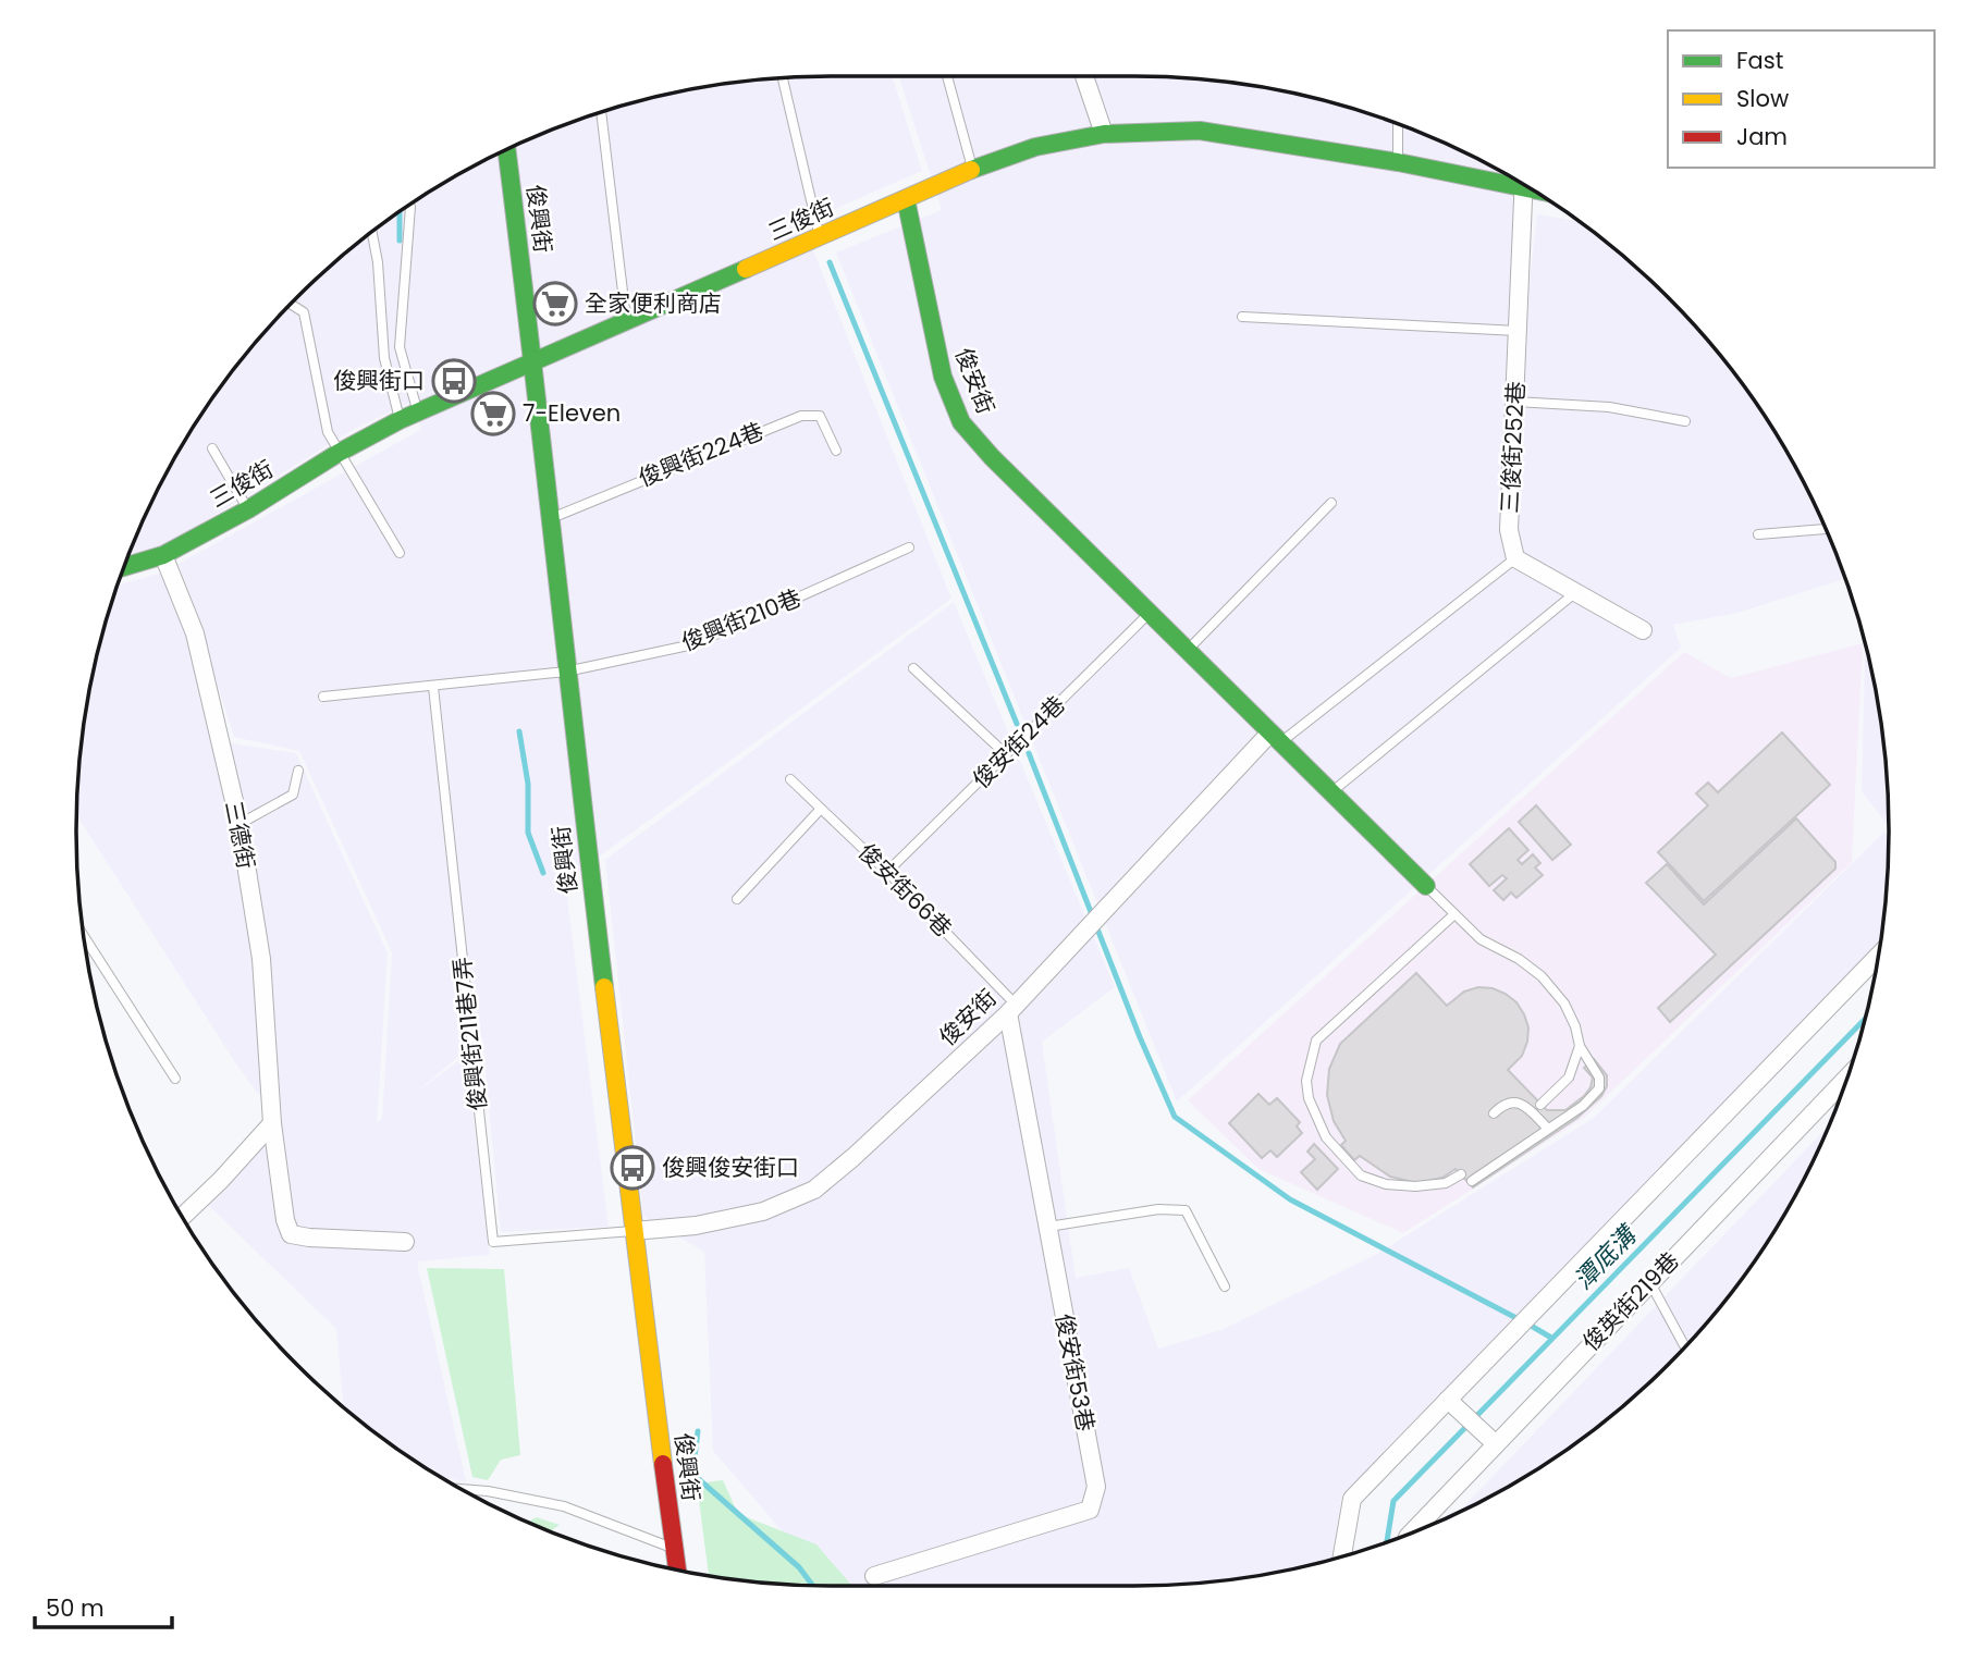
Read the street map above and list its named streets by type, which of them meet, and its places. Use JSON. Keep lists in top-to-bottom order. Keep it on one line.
{"streets":{"street":["俊興街","三俊街","俊安街","三俊街252巷","三德街","俊英街219巷","俊安街53巷"],"lane":["俊興街224巷","俊興街210巷","俊安街24巷","俊安街66巷","俊興街211巷7弄"]},"crossings":[["俊興街","三俊街"],["俊興街","俊安街"],["俊興街","俊興街224巷"],["俊興街","俊興街210巷"],["俊興街","俊興街211巷7弄"],["三俊街","俊安街"],["三俊街","三德街"],["俊安街","俊安街24巷"],["俊安街","俊安街66巷"],["俊安街","俊興街211巷7弄"],["俊安街","俊安街53巷"],["俊興街210巷","俊興街211巷7弄"],["俊安街24巷","俊安街66巷"],["俊安街66巷","俊安街53巷"]],"water":["潭底溝"],"places":{"supermarket":["全家便利商店","7-Eleven"],"bus stop":["俊興街口","俊興俊安街口"]},"legend":["Fast","Slow","Jam"],"scale_bar":"50 m"}
